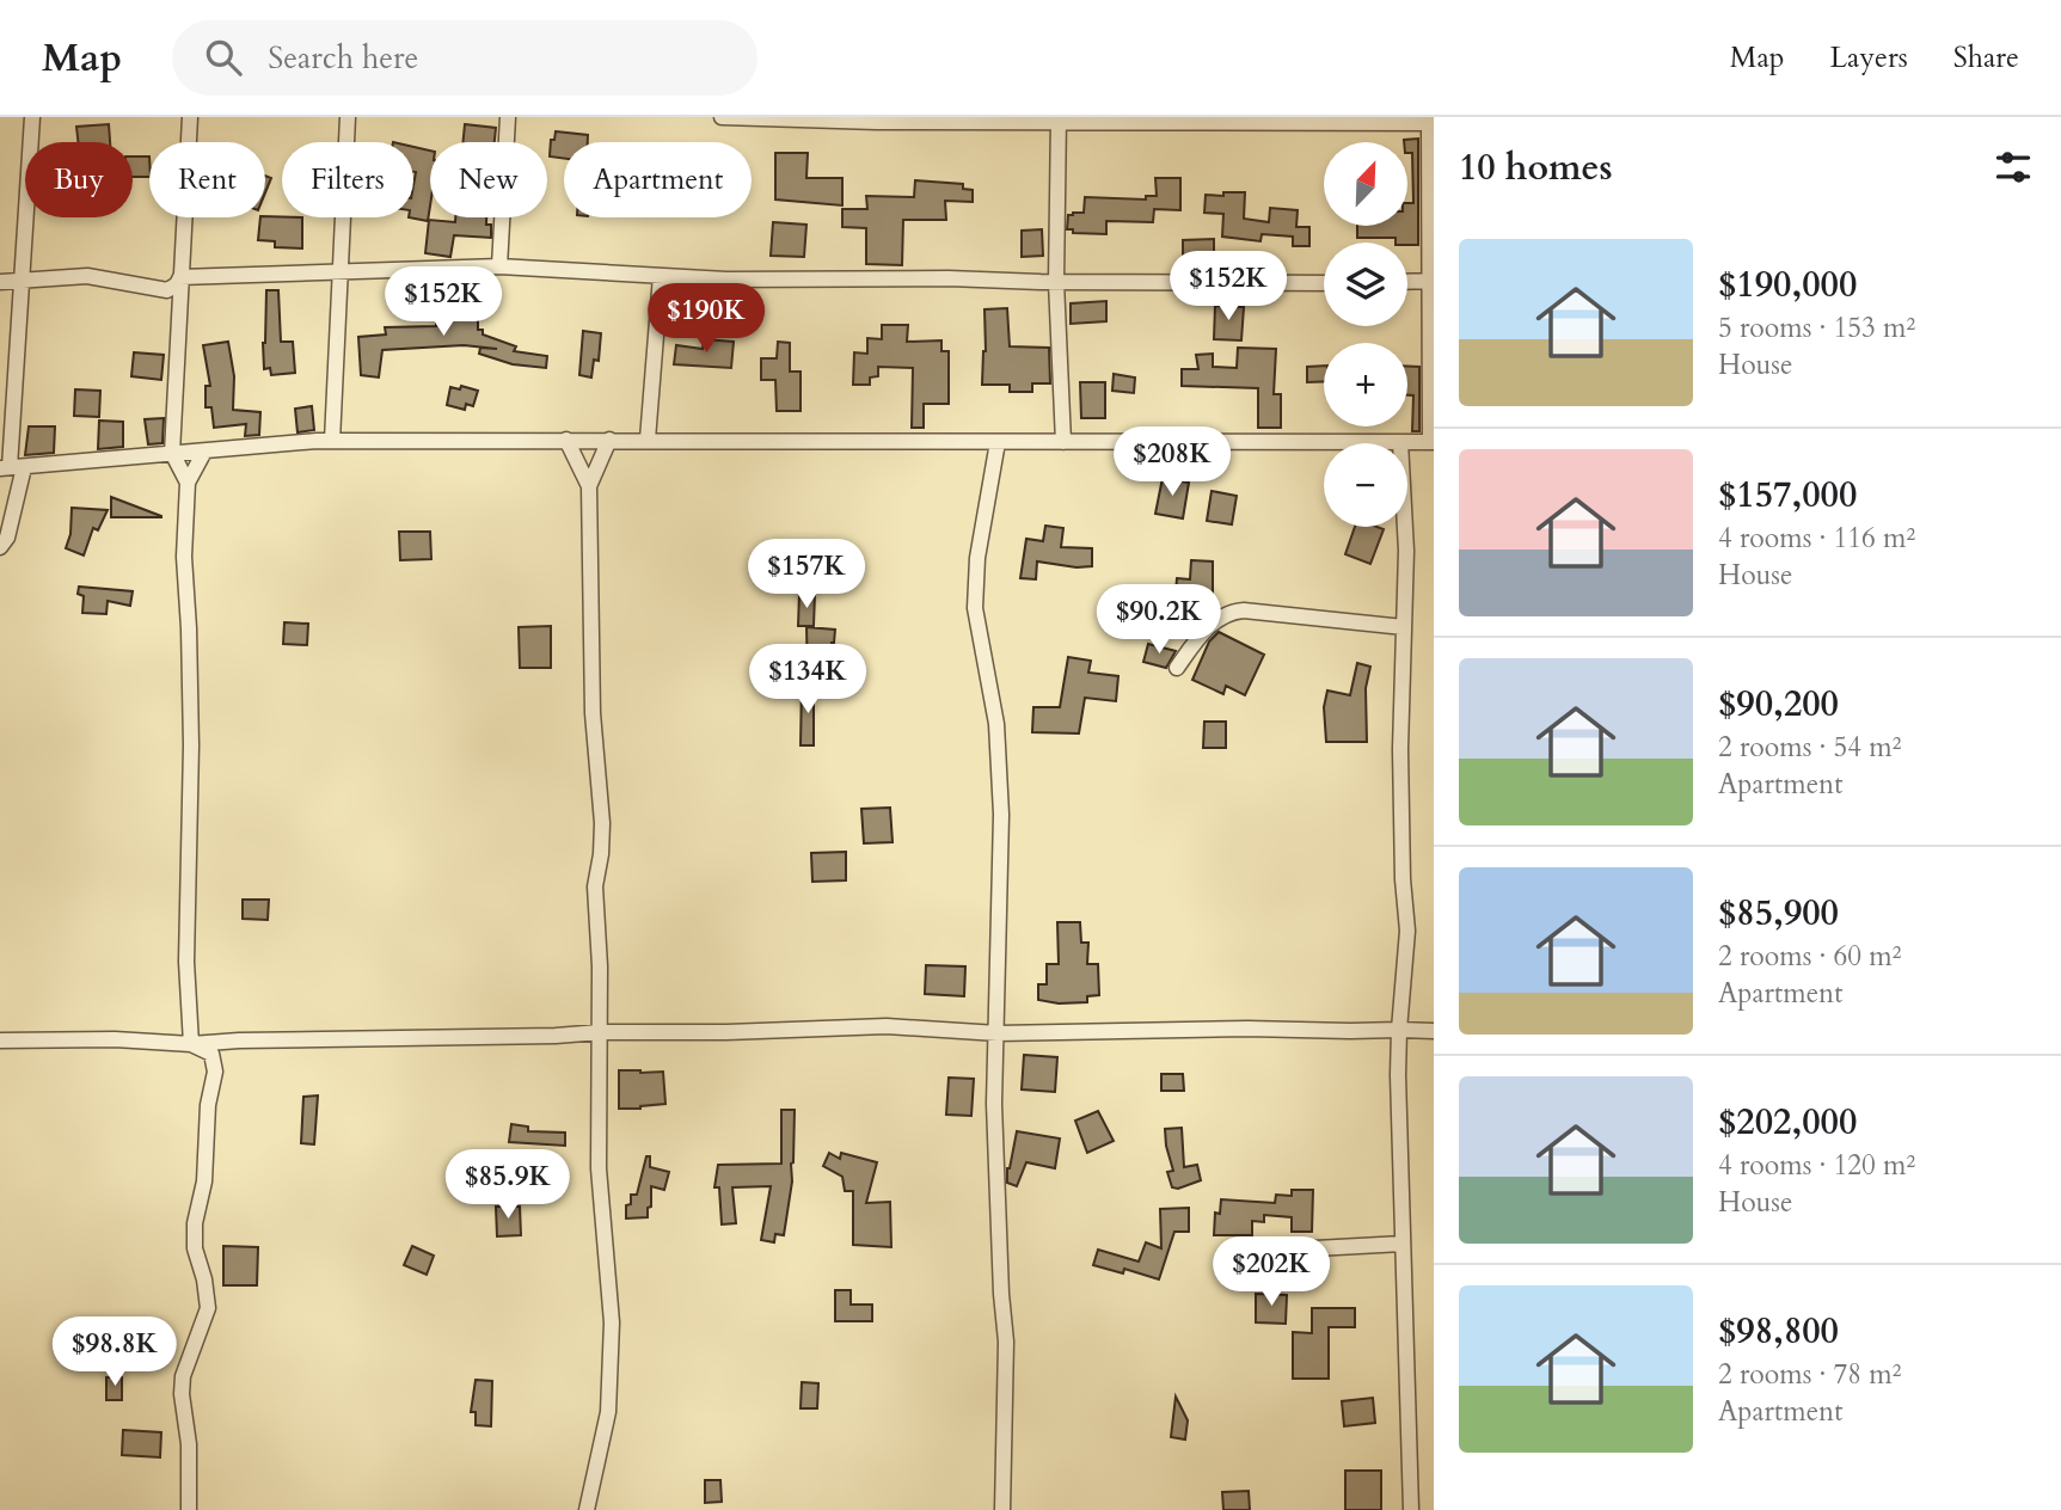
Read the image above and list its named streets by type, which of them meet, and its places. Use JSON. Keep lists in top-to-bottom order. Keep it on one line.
{"north":"top right","page":{"header":"Map","search":"Search here","nav":["Map","Layers","Share"],"heading":"10 homes","map_buttons":["+","−"],"chip":["Buy","Rent","Filters","New","Apartment"],"list":[{"name":"$190,000","note":"5 rooms · 153 m² · House"},{"name":"$157,000","note":"4 rooms · 116 m² · House"},{"name":"$90,200","note":"2 rooms · 54 m² · Apartment"},{"name":"$85,900","note":"2 rooms · 60 m² · Apartment"},{"name":"$202,000","note":"4 rooms · 120 m² · House"},{"name":"$98,800","note":"2 rooms · 78 m² · Apartment"}],"price":["$152K","$152K","$190K","$208K","$157K","$90.2K","$134K","$85.9K","$202K","$98.8K"]}}
